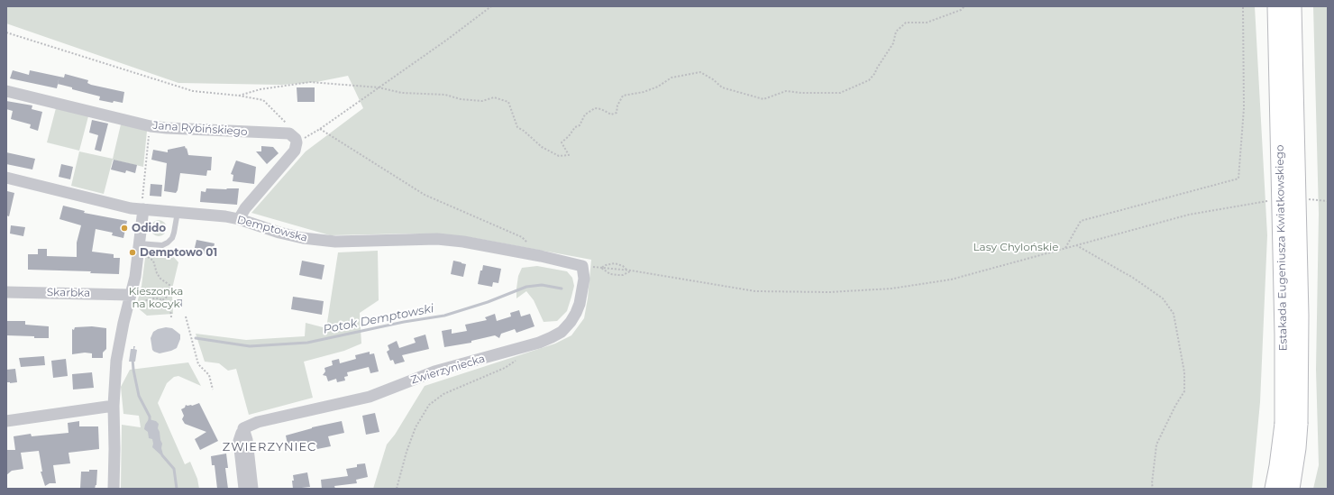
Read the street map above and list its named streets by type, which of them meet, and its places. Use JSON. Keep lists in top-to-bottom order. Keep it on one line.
{"streets":{"highway":["Estakada Eugeniusza Kwiatkowskiego"],"street":["Jana Rybińskiego","Demptowska","Skarbka","Zwierzyniecka"]},"crossings":[["Demptowska","Zwierzyniecka"]],"districts":["ZWIERZYNIEC"],"water":["Potok Demptowski"],"parks":["Lasy Chylońskie","Kieszonka na kocyk"],"places":["Odido","Demptowo 01"]}
